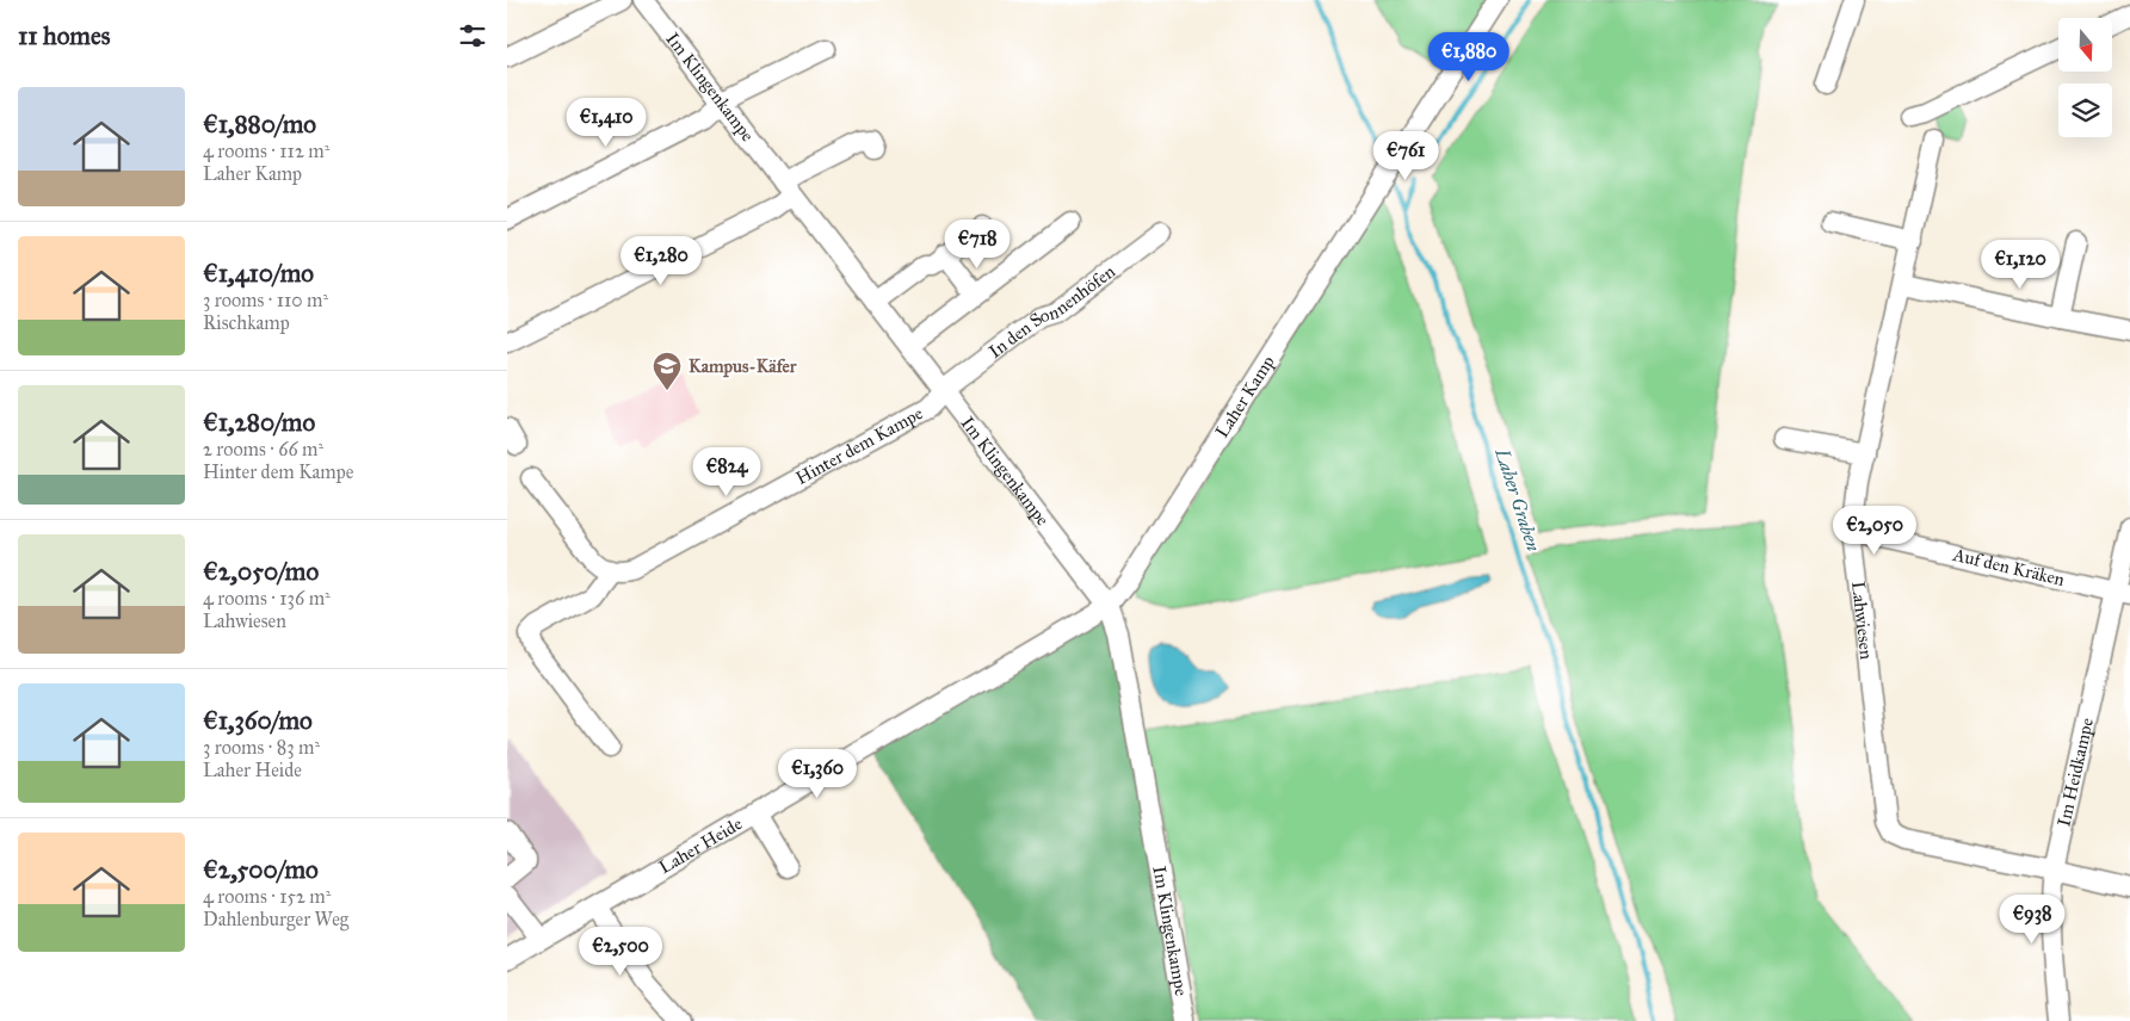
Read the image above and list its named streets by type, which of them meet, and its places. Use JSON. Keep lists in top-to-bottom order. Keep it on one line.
{"streets":{"street":["Im Klingenkampe","In den Sonnenhöfen","Laher Kamp","Hinter dem Kampe","Auf den Kräken","Lahwiesen","Im Heidkampe","Laher Heide"]},"crossings":[["Im Klingenkampe","In den Sonnenhöfen"],["Im Klingenkampe","Laher Kamp"],["Im Klingenkampe","Hinter dem Kampe"],["Im Klingenkampe","Laher Heide"],["In den Sonnenhöfen","Hinter dem Kampe"],["Laher Kamp","Laher Heide"],["Auf den Kräken","Lahwiesen"],["Auf den Kräken","Im Heidkampe"],["Lahwiesen","Im Heidkampe"]],"water":["Laher Graben"],"places":{"school or university":["Kampus-Käfer"]},"north":"bottom","page":{"heading":"11 homes","price":["€1,880","€1,410","€761","€718","€1,280","€1,120","€824","€2,050","€1,360","€938","€2,500"],"list":[{"name":"€1,880/mo","note":"4 rooms · 112 m² · Laher Kamp"},{"name":"€1,410/mo","note":"3 rooms · 110 m² · Rischkamp"},{"name":"€1,280/mo","note":"2 rooms · 66 m² · Hinter dem Kampe"},{"name":"€2,050/mo","note":"4 rooms · 136 m² · Lahwiesen"},{"name":"€1,360/mo","note":"3 rooms · 83 m² · Laher Heide"},{"name":"€2,500/mo","note":"4 rooms · 152 m² · Dahlenburger Weg"}]}}
